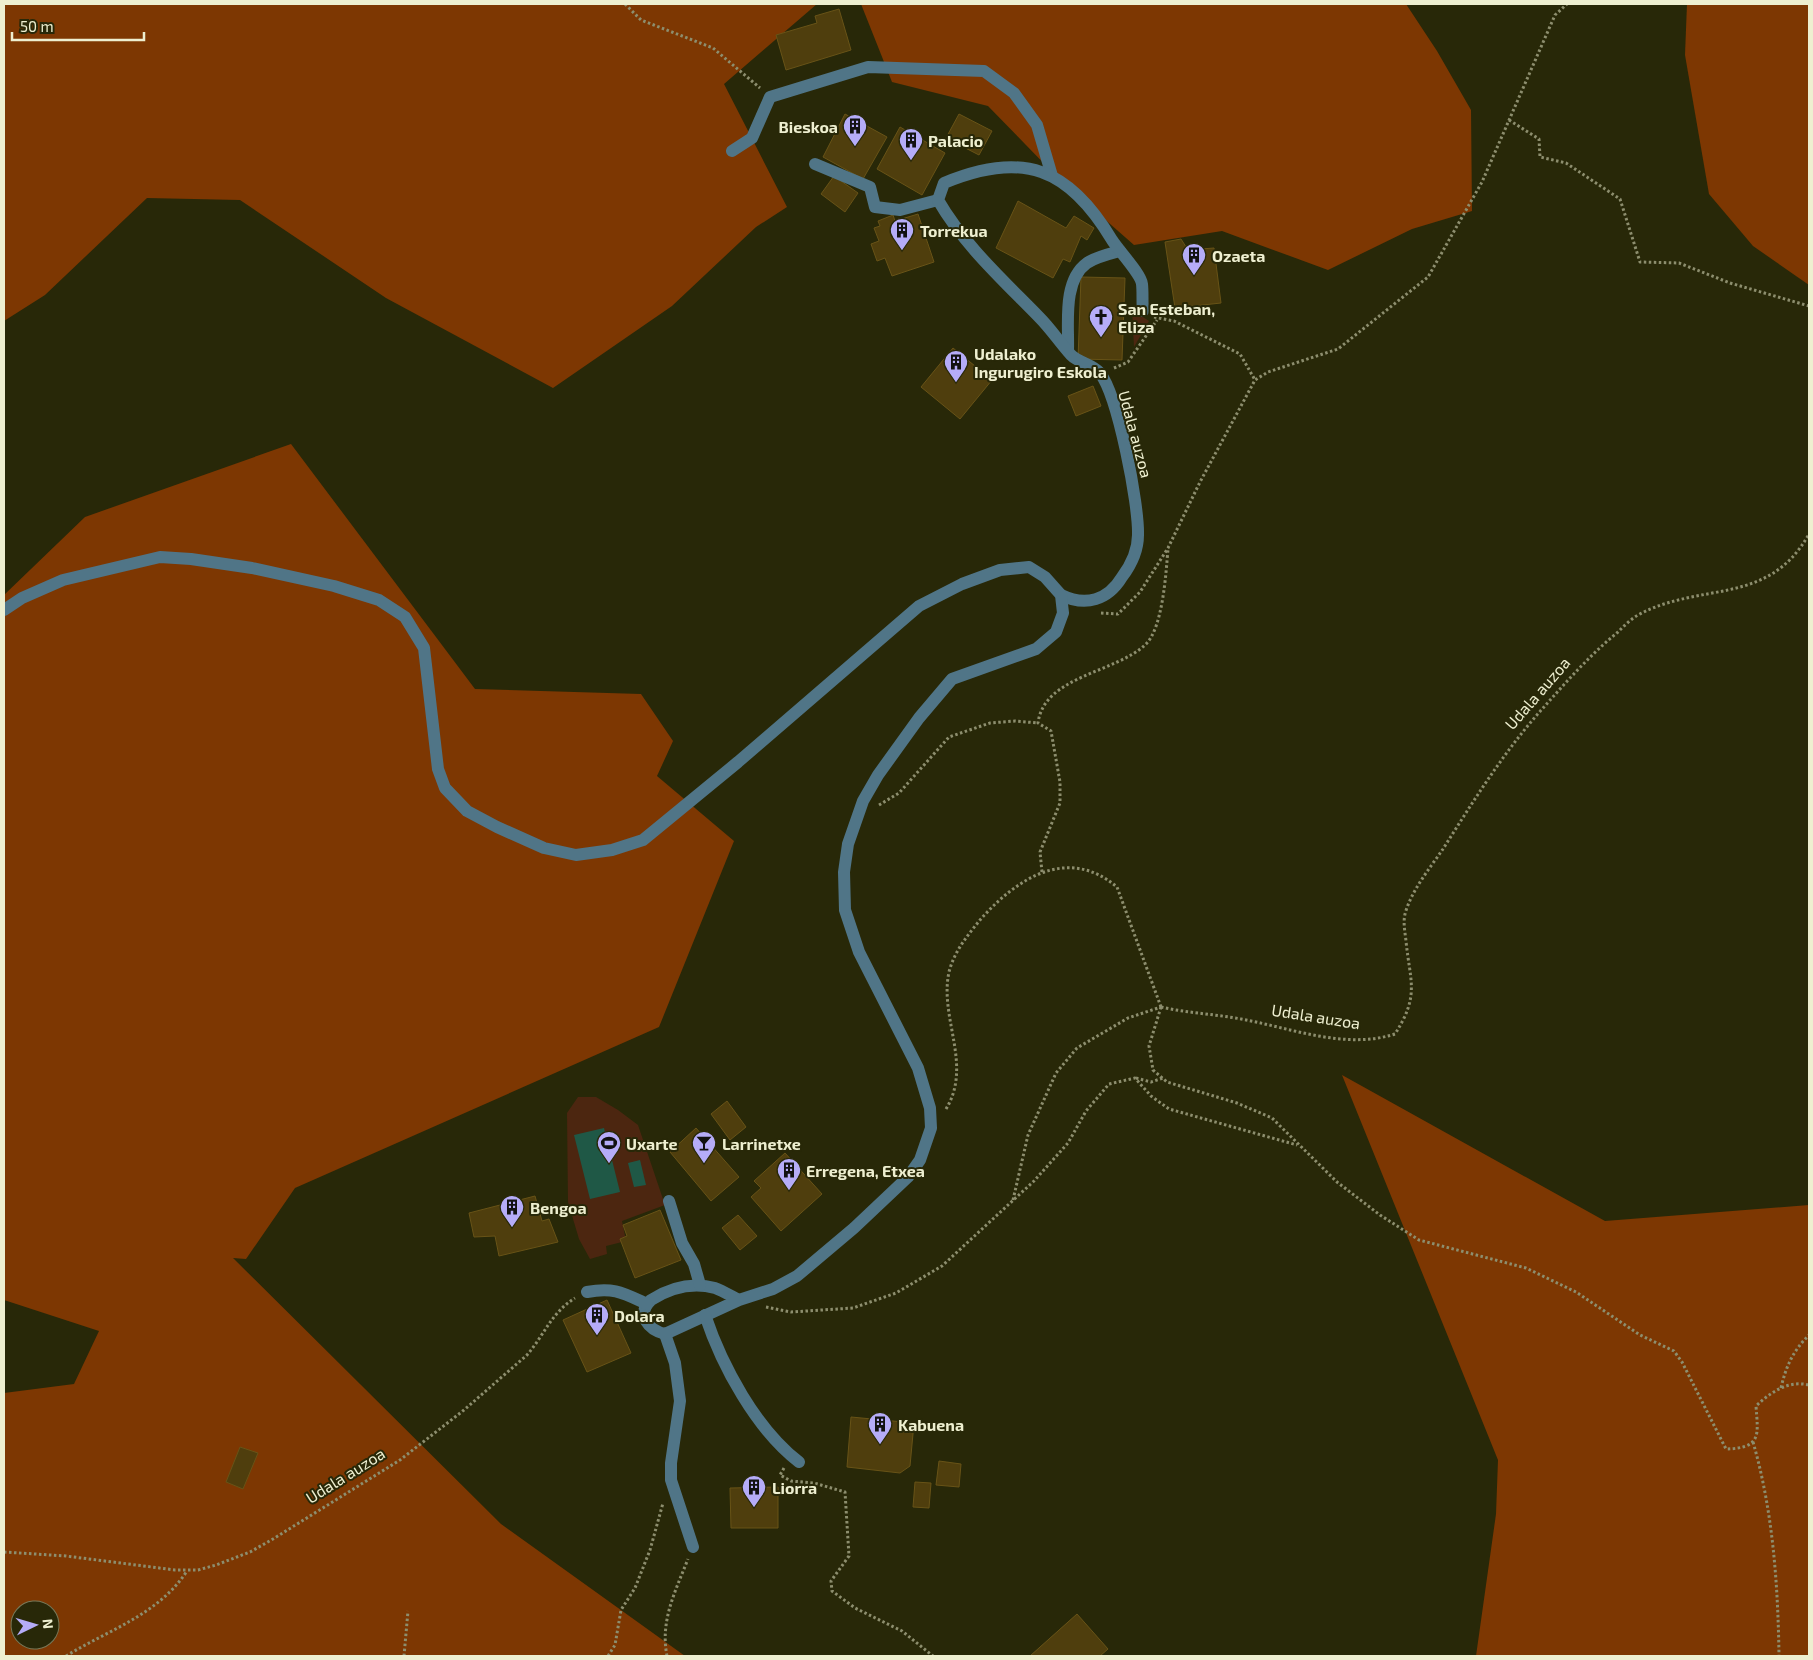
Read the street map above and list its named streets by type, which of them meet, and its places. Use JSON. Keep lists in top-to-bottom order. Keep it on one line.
{"streets":{"street":["Udala auzoa"]},"places":{"building":["Bieskoa","Palacio","Torrekua","Ozaeta","Udalako Ingurugiro Eskola","Erregena, Etxea","Bengoa","Dolara","Kabuena","Liorra"],"church":["San Esteban, Eliza"],"sports":["Uxarte"],"bar":["Larrinetxe"]},"scale_bar":"50 m","north":"right"}
